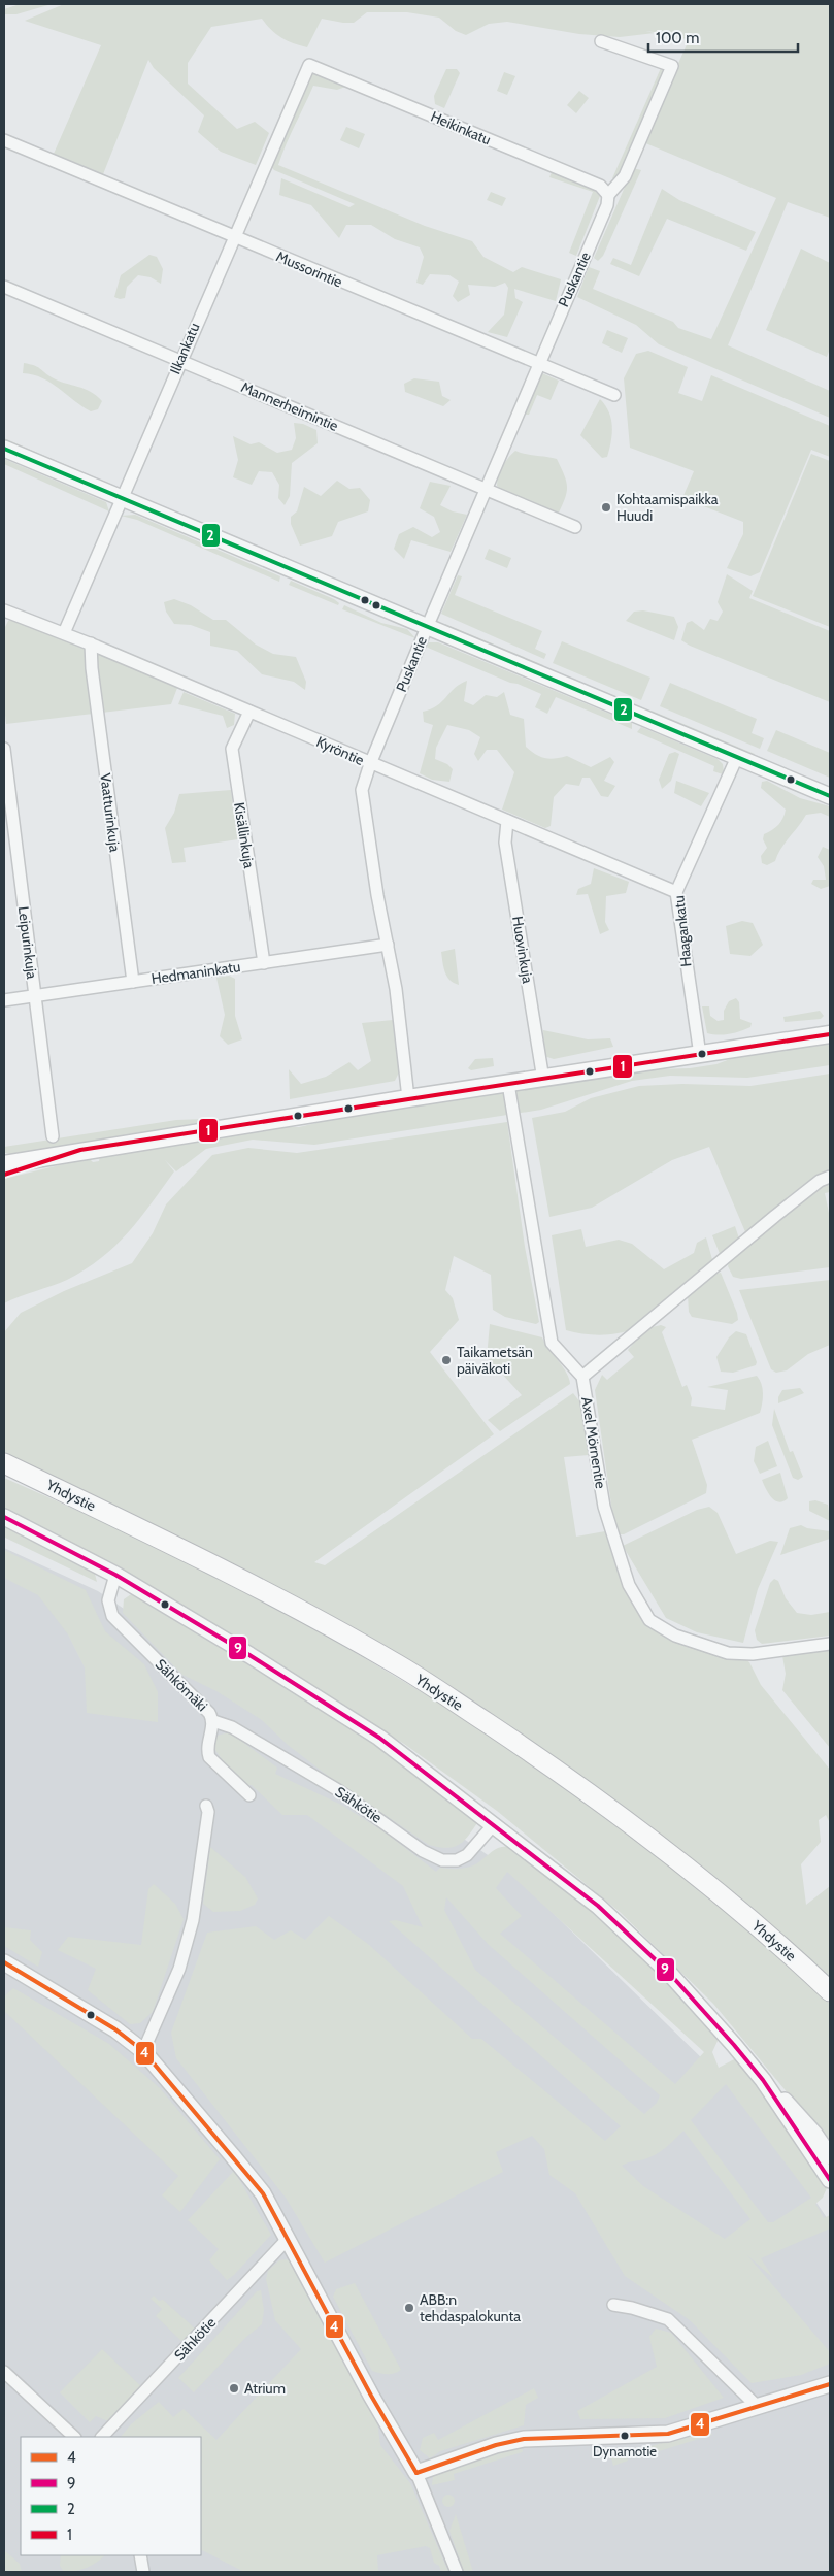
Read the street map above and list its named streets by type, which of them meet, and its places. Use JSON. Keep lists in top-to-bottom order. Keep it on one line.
{"streets":{"highway":["Yhdystie"],"street":["Heikinkatu","Mussorintie","Puskantie","Ilkankatu","Mannerheimintie","Kyröntie","Vaatturinkuja","Kisällinkuja","Haagankatu","Leipurinkuja","Huovinkuja","Hedmaninkatu","Axel Mörnentie","Sähkömäki","Sähkötie"]},"crossings":[["Heikinkatu","Puskantie"],["Heikinkatu","Ilkankatu"],["Mussorintie","Puskantie"],["Mussorintie","Ilkankatu"],["Puskantie","Mannerheimintie"],["Puskantie","Kyröntie"],["Puskantie","Hedmaninkatu"],["Ilkankatu","Mannerheimintie"],["Ilkankatu","Kyröntie"],["Kyröntie","Vaatturinkuja"],["Kyröntie","Kisällinkuja"],["Kyröntie","Haagankatu"],["Kyröntie","Huovinkuja"],["Vaatturinkuja","Hedmaninkatu"],["Kisällinkuja","Hedmaninkatu"],["Leipurinkuja","Hedmaninkatu"],["Sähkömäki","Sähkötie"]],"places":["Kohtaamispaikka Huudi","Taikametsän päiväkoti","ABB:n tehdaspalokunta","Atrium","Dynamotie"],"lines":["transit line 2","transit line 1","transit line 9","transit line 4"],"legend":["4","9","2","1"],"scale_bar":"100 m"}
